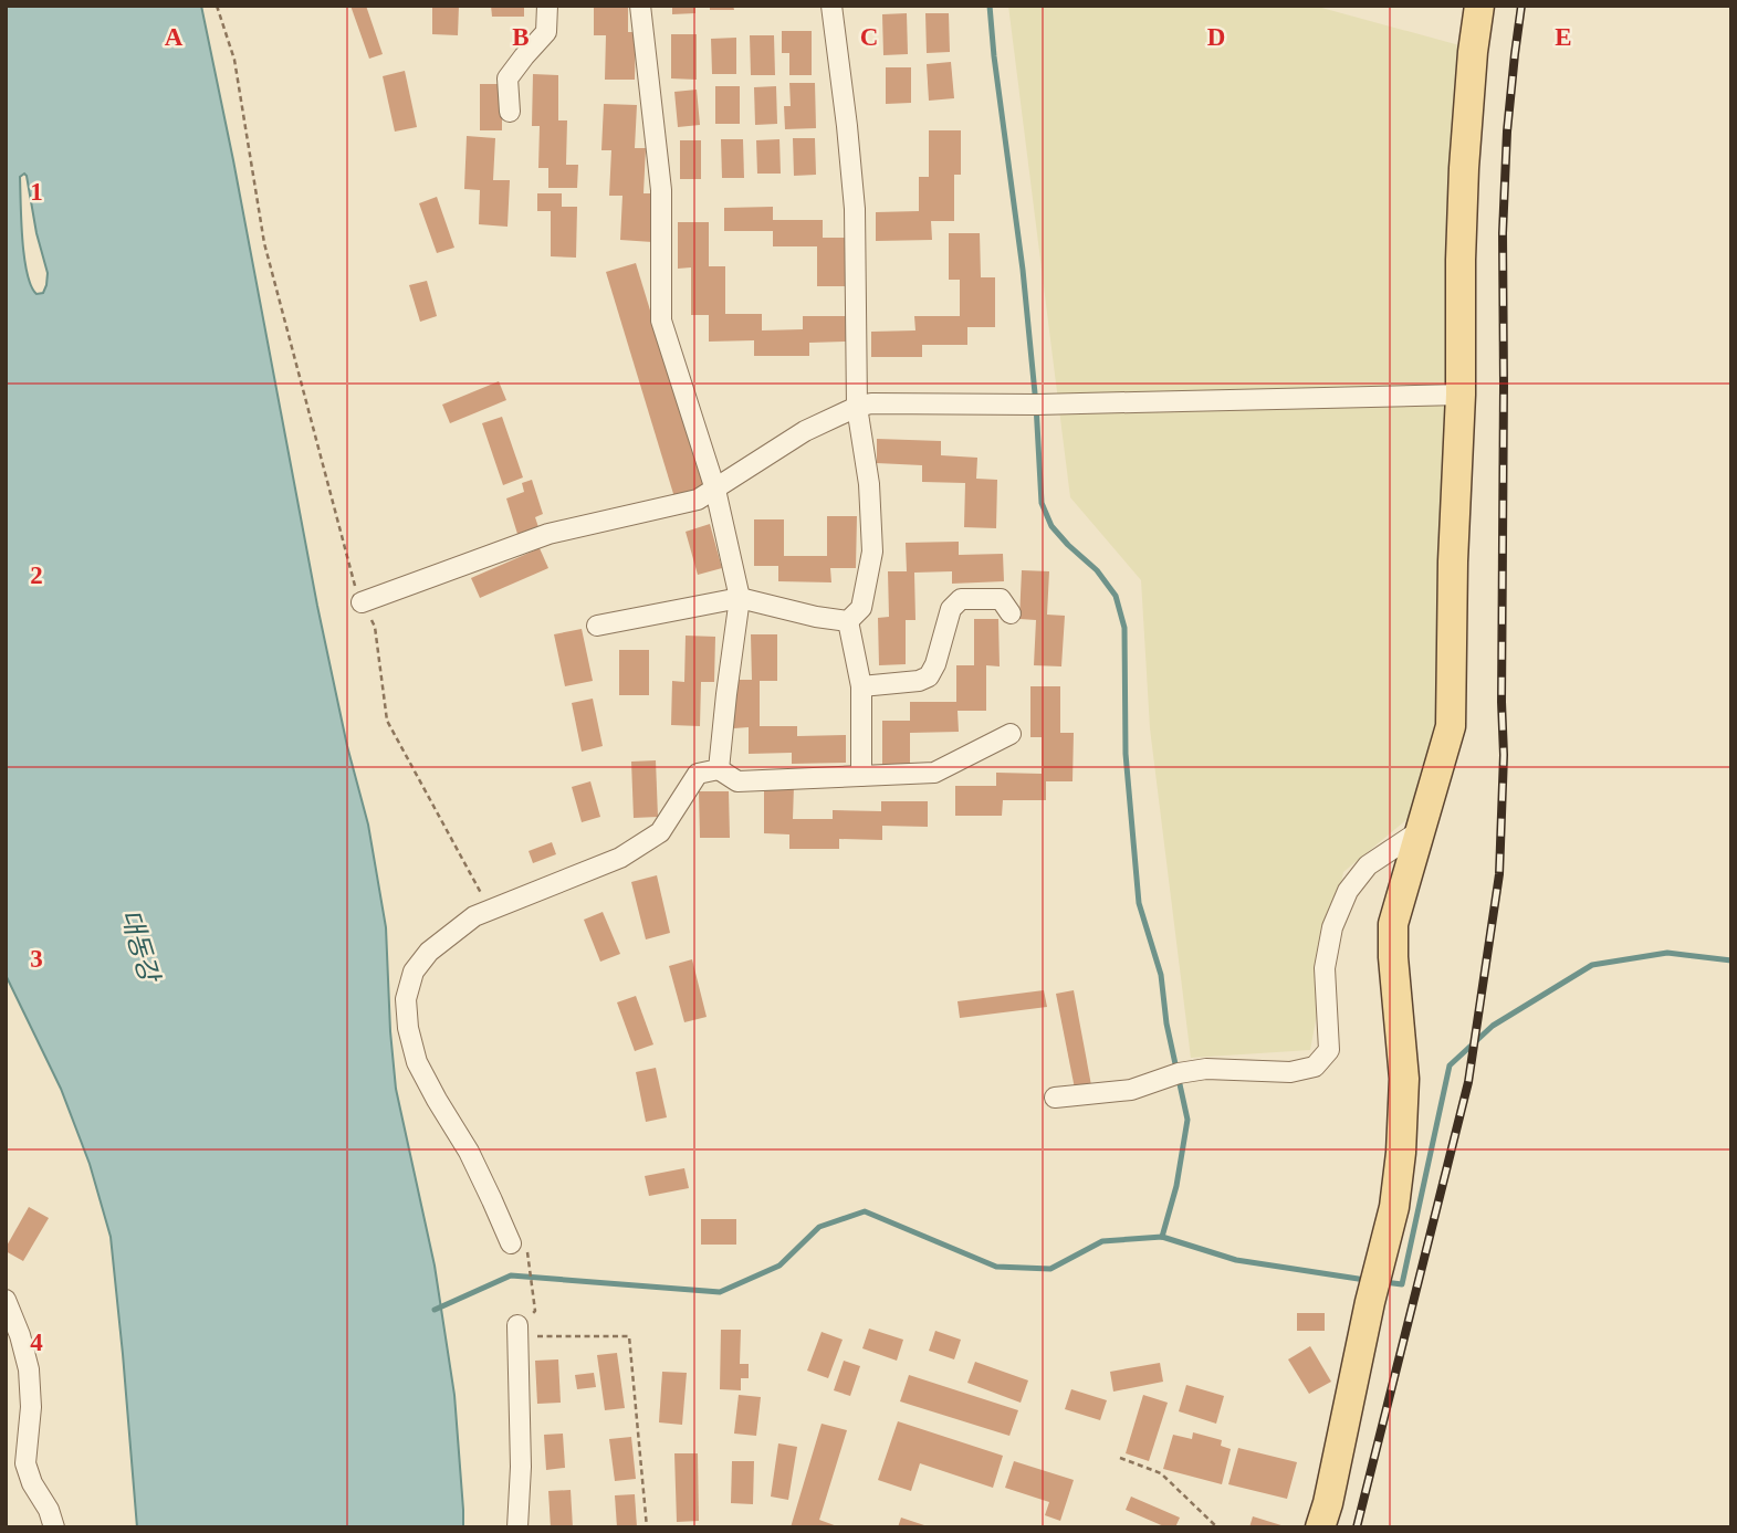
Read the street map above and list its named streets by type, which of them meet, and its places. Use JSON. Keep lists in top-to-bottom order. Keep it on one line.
{"water":["대동강"],"grid":{"columns":["A","B","C","D","E"],"rows":["1","2","3","4"]}}
